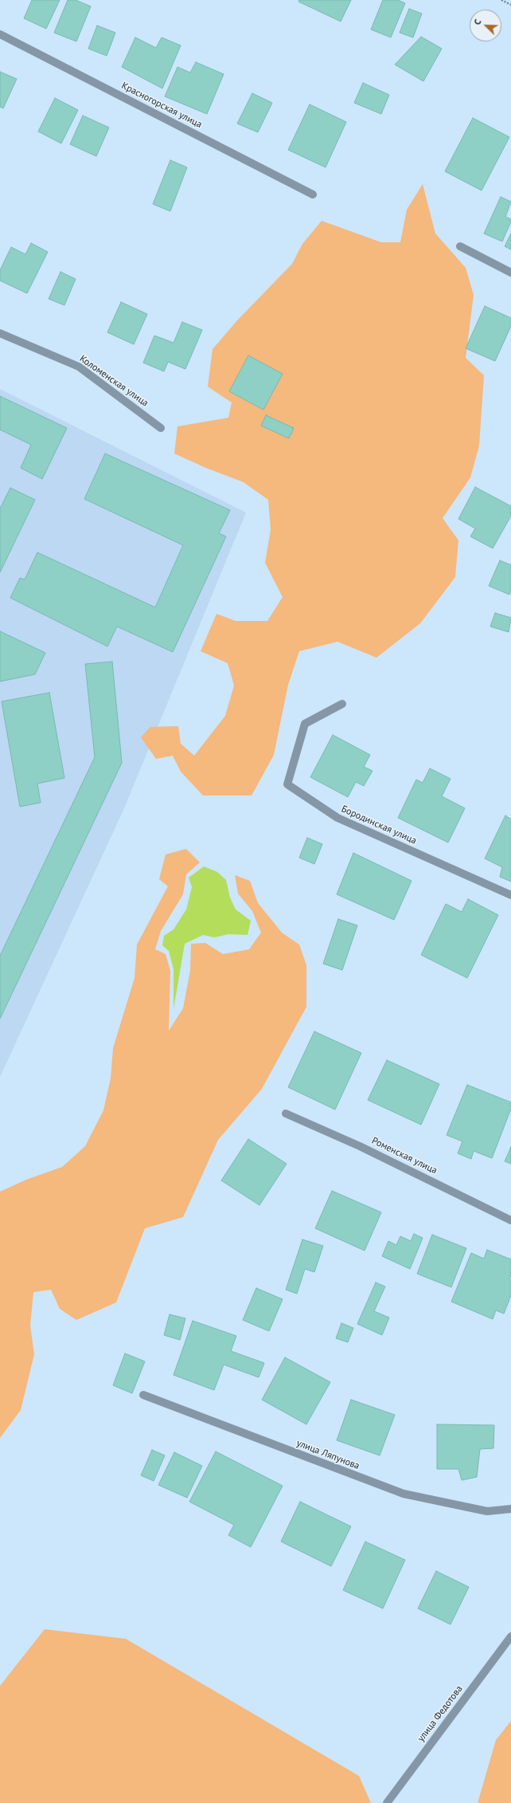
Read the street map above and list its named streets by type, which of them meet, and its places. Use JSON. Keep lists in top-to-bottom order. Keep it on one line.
{"streets":{"street":["Красногорская улица","Коломенская улица","Бородинская улица","Роменская улица","улица Ляпунова","улица Федотова"]},"north":"top left"}
